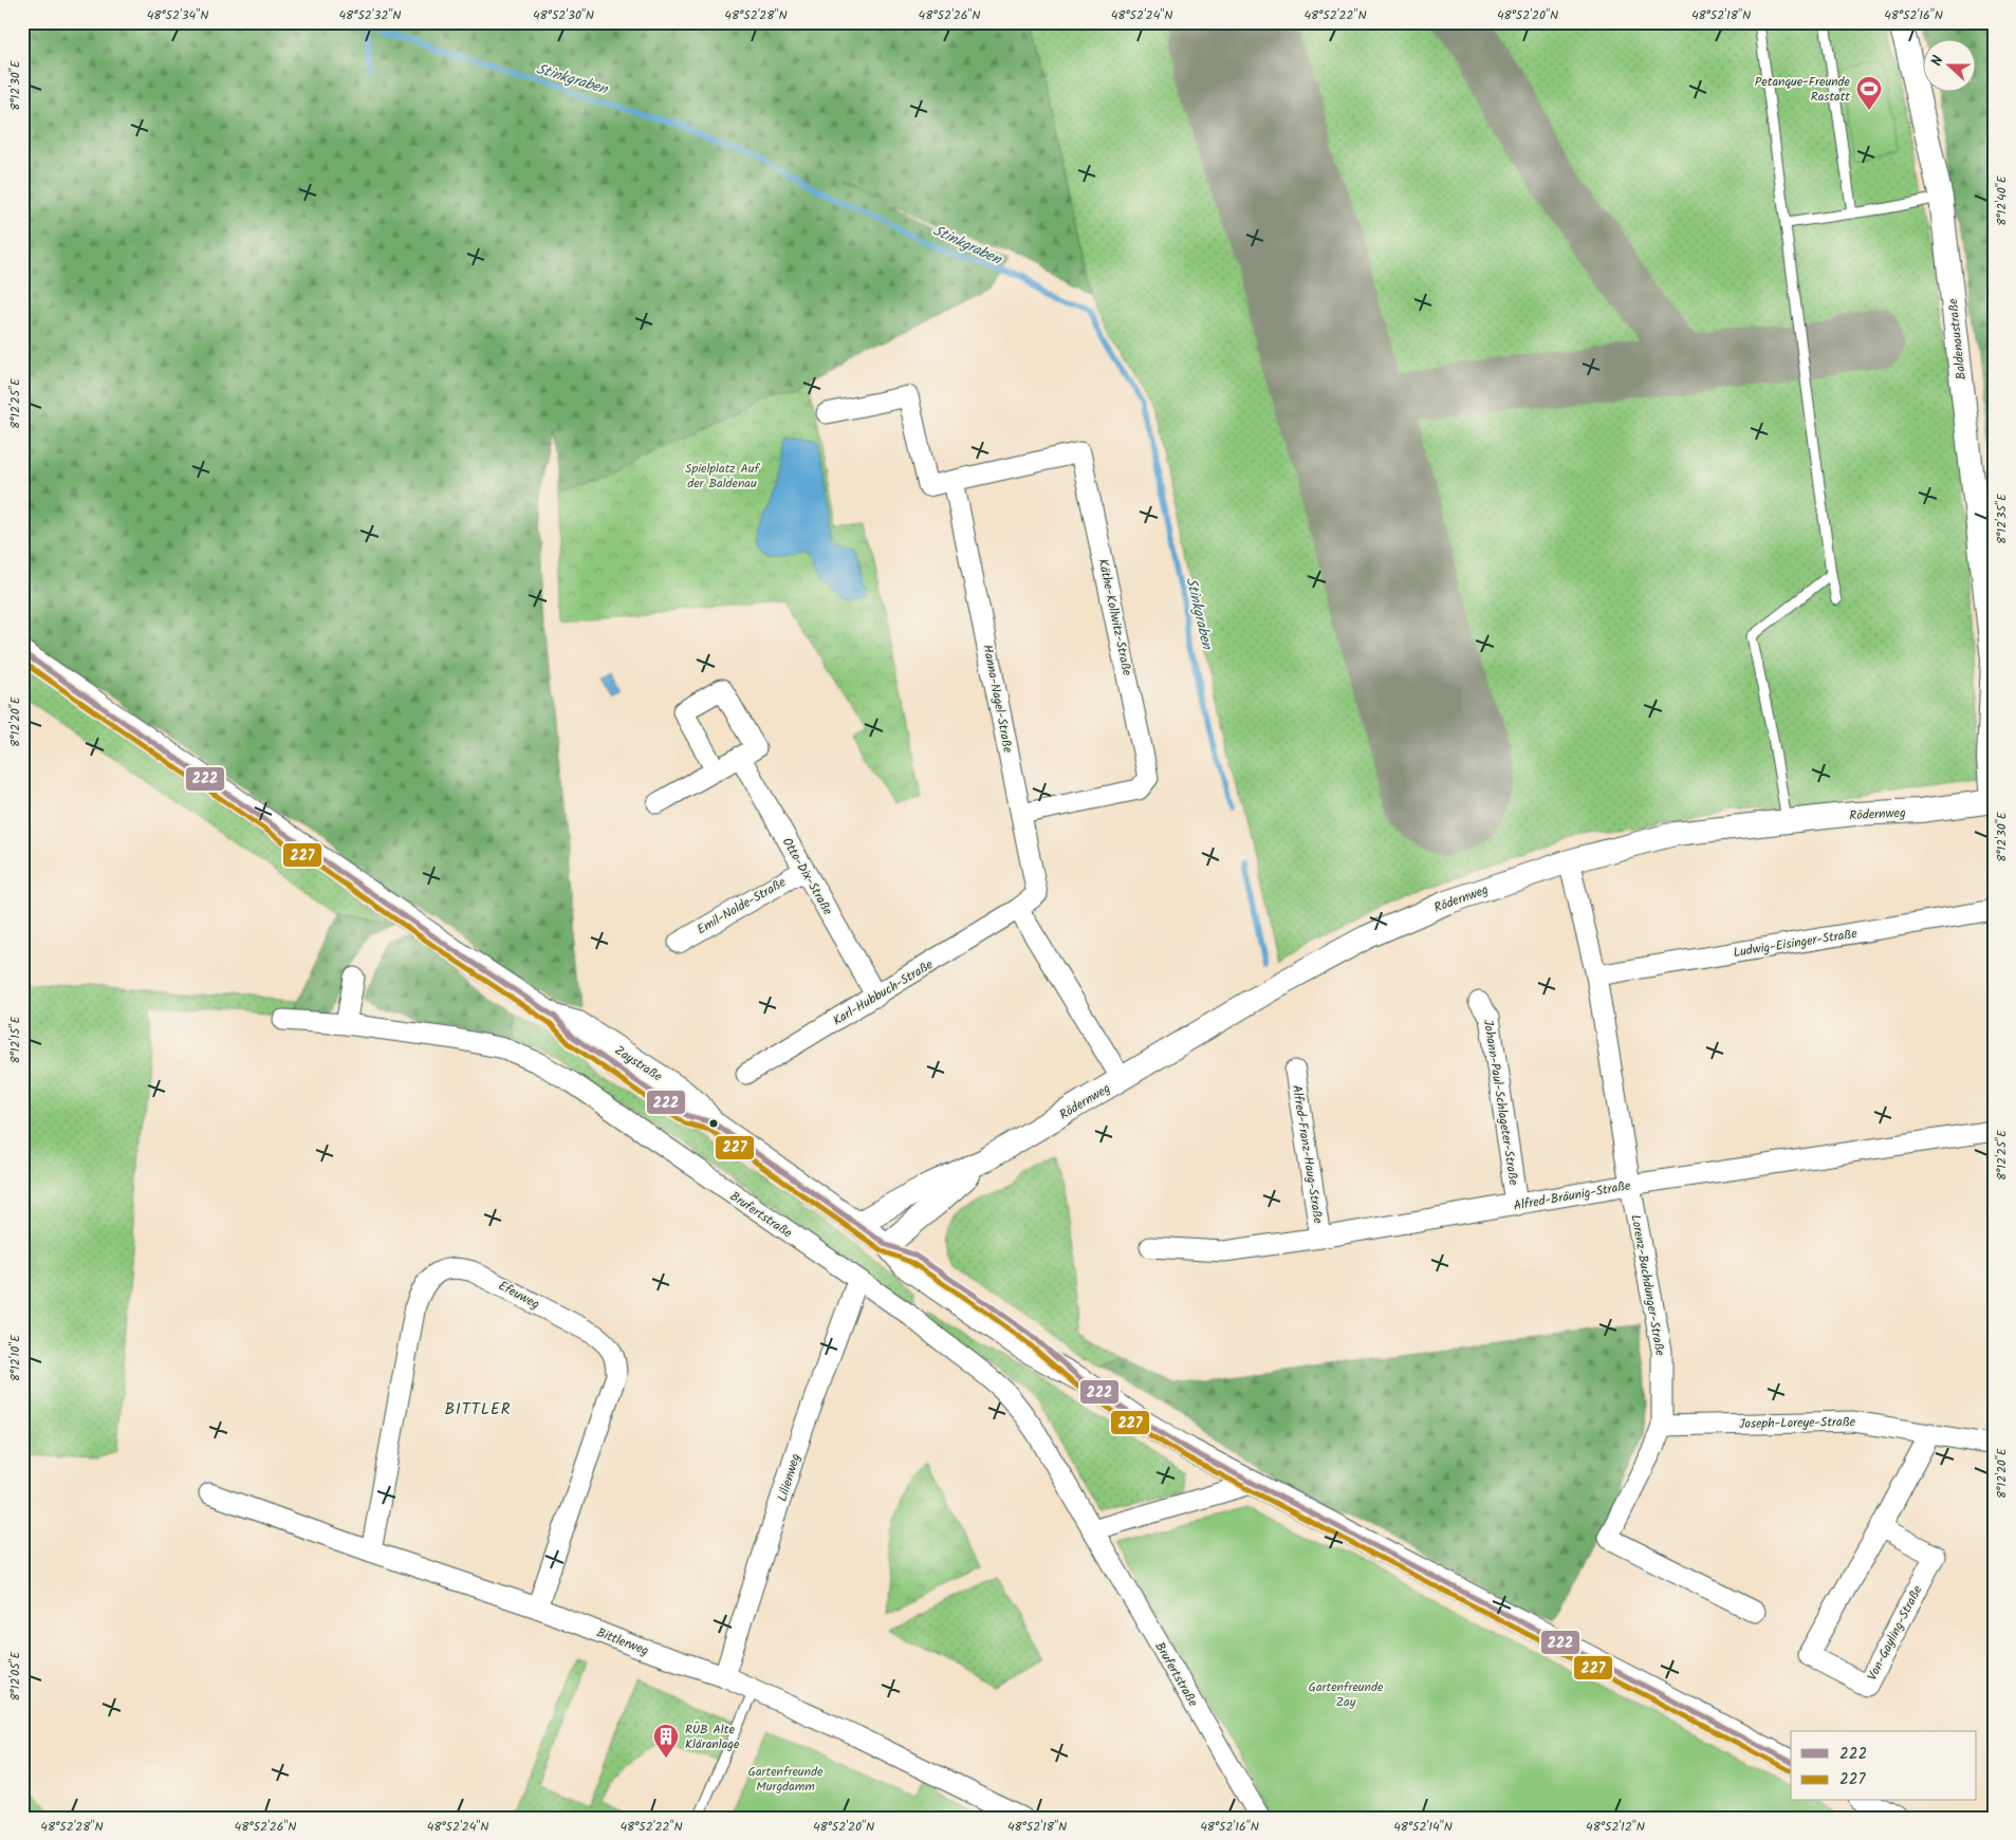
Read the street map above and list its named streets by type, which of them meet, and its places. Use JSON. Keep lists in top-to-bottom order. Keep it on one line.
{"streets":{"street":["Baldenaustraße","Käthe-Kollwitz-Straße","Hanna-Nagel-Straße","Rödernweg","Otto-Dix-Straße","Emil-Nolde-Straße","Ludwig-Eisinger-Straße","Karl-Hubbuch-Straße","Zaystraße","Johann-Paul-Schlageter-Straße","Alfred-Franz-Haug-Straße","Alfred-Bräunig-Straße","Brufertstraße","Lorenz-Buchdunger-Straße","Efeuweg","Joseph-Loreye-Straße","Lilienweg","Von-Gayling-Straße","Bittlerweg"]},"crossings":[["Baldenaustraße","Rödernweg"],["Käthe-Kollwitz-Straße","Hanna-Nagel-Straße"],["Hanna-Nagel-Straße","Karl-Hubbuch-Straße"],["Rödernweg","Zaystraße"],["Rödernweg","Lorenz-Buchdunger-Straße"],["Otto-Dix-Straße","Emil-Nolde-Straße"],["Otto-Dix-Straße","Karl-Hubbuch-Straße"],["Ludwig-Eisinger-Straße","Lorenz-Buchdunger-Straße"],["Johann-Paul-Schlageter-Straße","Alfred-Bräunig-Straße"],["Alfred-Franz-Haug-Straße","Alfred-Bräunig-Straße"],["Alfred-Bräunig-Straße","Lorenz-Buchdunger-Straße"],["Brufertstraße","Lilienweg"],["Lorenz-Buchdunger-Straße","Joseph-Loreye-Straße"],["Efeuweg","Bittlerweg"],["Joseph-Loreye-Straße","Von-Gayling-Straße"],["Lilienweg","Bittlerweg"]],"districts":["BITTLER"],"water":["Stinkgraben"],"parks":["Spielplatz Auf der Baldenau","Gartenfreunde Zay","Gartenfreunde Murgdamm"],"places":{"sports":["Petanque-Freunde Rastatt"],"building":["RÜB Alte Kläranlage"]},"lines":["transit line 222","transit line 227"],"legend":["222","227"],"north":"left","coordinates":["48°52'34\"N","48°52'32\"N","48°52'30\"N","48°52'28\"N","48°52'26\"N","48°52'24\"N","48°52'22\"N","48°52'20\"N","48°52'18\"N","48°52'16\"N","8°12'30\"E","8°12'40\"E","8°12'25\"E","8°12'35\"E","8°12'20\"E","8°12'15\"E","8°12'10\"E","8°12'05\"E","48°52'14\"N","48°52'12\"N"]}
